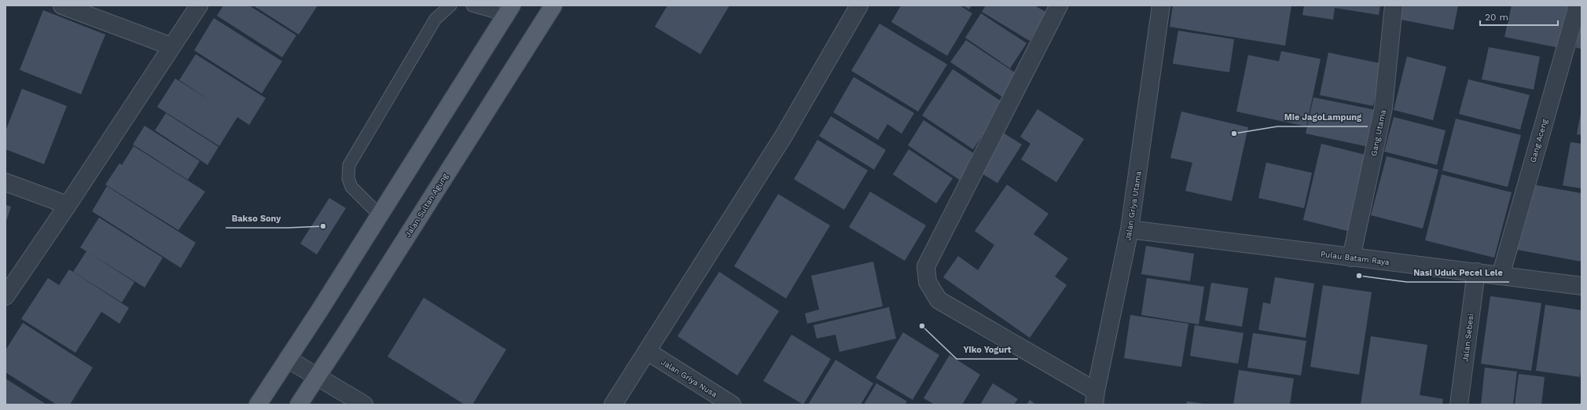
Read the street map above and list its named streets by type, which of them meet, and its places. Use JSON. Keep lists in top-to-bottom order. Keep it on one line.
{"streets":{"main road":["Jalan Sultan Agung"],"street":["Gang Utama","Gang Aceng","Jalan Griya Utama","Pulau Batam Raya","Jalan Sebesi","Jalan Griya Nusa"]},"crossings":[["Gang Utama","Pulau Batam Raya"],["Gang Aceng","Pulau Batam Raya"],["Jalan Griya Utama","Pulau Batam Raya"],["Pulau Batam Raya","Jalan Sebesi"]],"places":["Mie JagoLampung","Bakso Sony","Nasi Uduk Pecel Lele","Yiko Yogurt"],"scale_bar":"20 m"}
